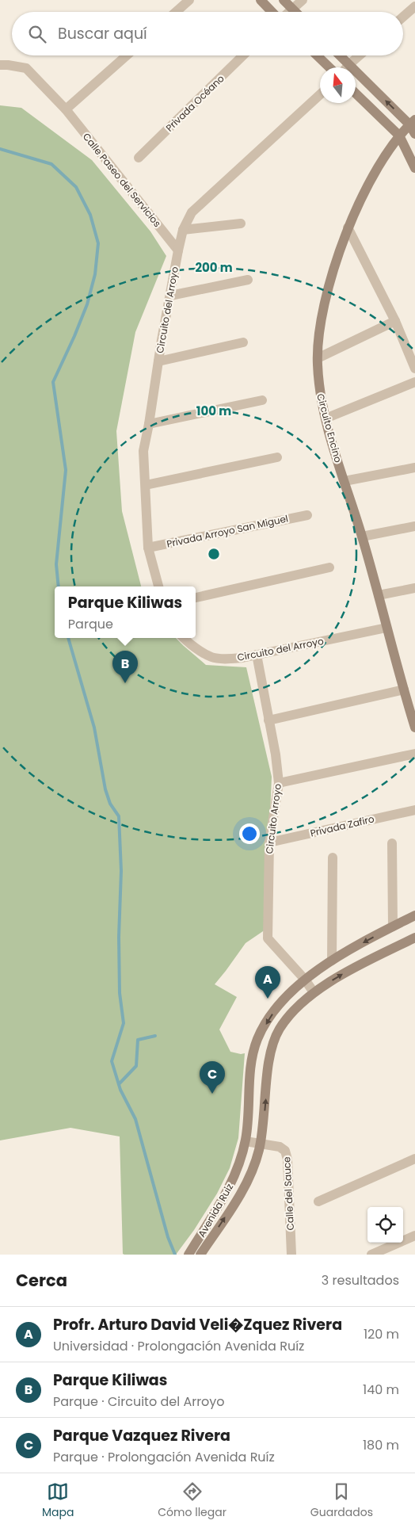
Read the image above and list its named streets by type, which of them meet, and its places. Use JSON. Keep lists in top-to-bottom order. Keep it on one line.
{"streets":{"street":["Privada Océano","Calle Paseo del Servicios","Circuito del Arroyo","Circuito Encino","Privada Arroyo San Miguel","Circuito Arroyo","Privada Zafiro","Calle del Sauce","Avenida Ruiz"]},"crossings":[["Calle Paseo del Servicios","Circuito del Arroyo"],["Circuito del Arroyo","Circuito Encino"],["Circuito del Arroyo","Privada Arroyo San Miguel"],["Circuito del Arroyo","Circuito Arroyo"],["Circuito Arroyo","Privada Zafiro"],["Circuito Arroyo","Avenida Ruiz"],["Calle del Sauce","Avenida Ruiz"]],"north":"top","page":{"search":"Buscar aquí","popup":["Parque Kiliwas","Parque"],"pins":["B","A","C"],"heading":["Cerca","3 resultados"],"list":[{"mark":"A","name":"Profr. Arturo David Veli�Zquez Rivera","note":"Universidad · Prolongación Avenida Ruíz","value":"120 m"},{"mark":"B","name":"Parque Kiliwas","note":"Parque · Circuito del Arroyo","value":"140 m"},{"mark":"C","name":"Parque Vazquez Rivera","note":"Parque · Prolongación Avenida Ruíz","value":"180 m"}],"nav":["Mapa","Cómo llegar","Guardados"]},"rings":["200 m","100 m"]}
